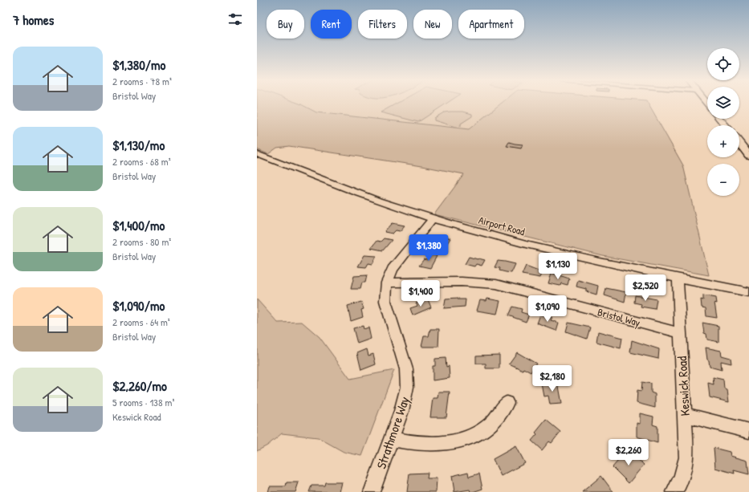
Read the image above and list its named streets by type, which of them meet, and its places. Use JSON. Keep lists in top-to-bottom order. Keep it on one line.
{"streets":{"street":["Airport Road","Bristol Way","Keswick Road","Strathmore Way"]},"crossings":[["Airport Road","Keswick Road"],["Airport Road","Strathmore Way"],["Bristol Way","Keswick Road"],["Bristol Way","Strathmore Way"]],"page":{"heading":"7 homes","chip":["Buy","Rent","Filters","New","Apartment"],"list":[{"name":"$1,380/mo","note":"2 rooms · 78 m² · Bristol Way"},{"name":"$1,130/mo","note":"2 rooms · 68 m² · Bristol Way"},{"name":"$1,400/mo","note":"2 rooms · 80 m² · Bristol Way"},{"name":"$1,090/mo","note":"2 rooms · 64 m² · Bristol Way"},{"name":"$2,260/mo","note":"5 rooms · 138 m² · Keswick Road"}],"map_buttons":["+","−"],"price":["$1,380","$1,130","$2,520","$1,400","$1,090","$2,180","$2,260"]}}
